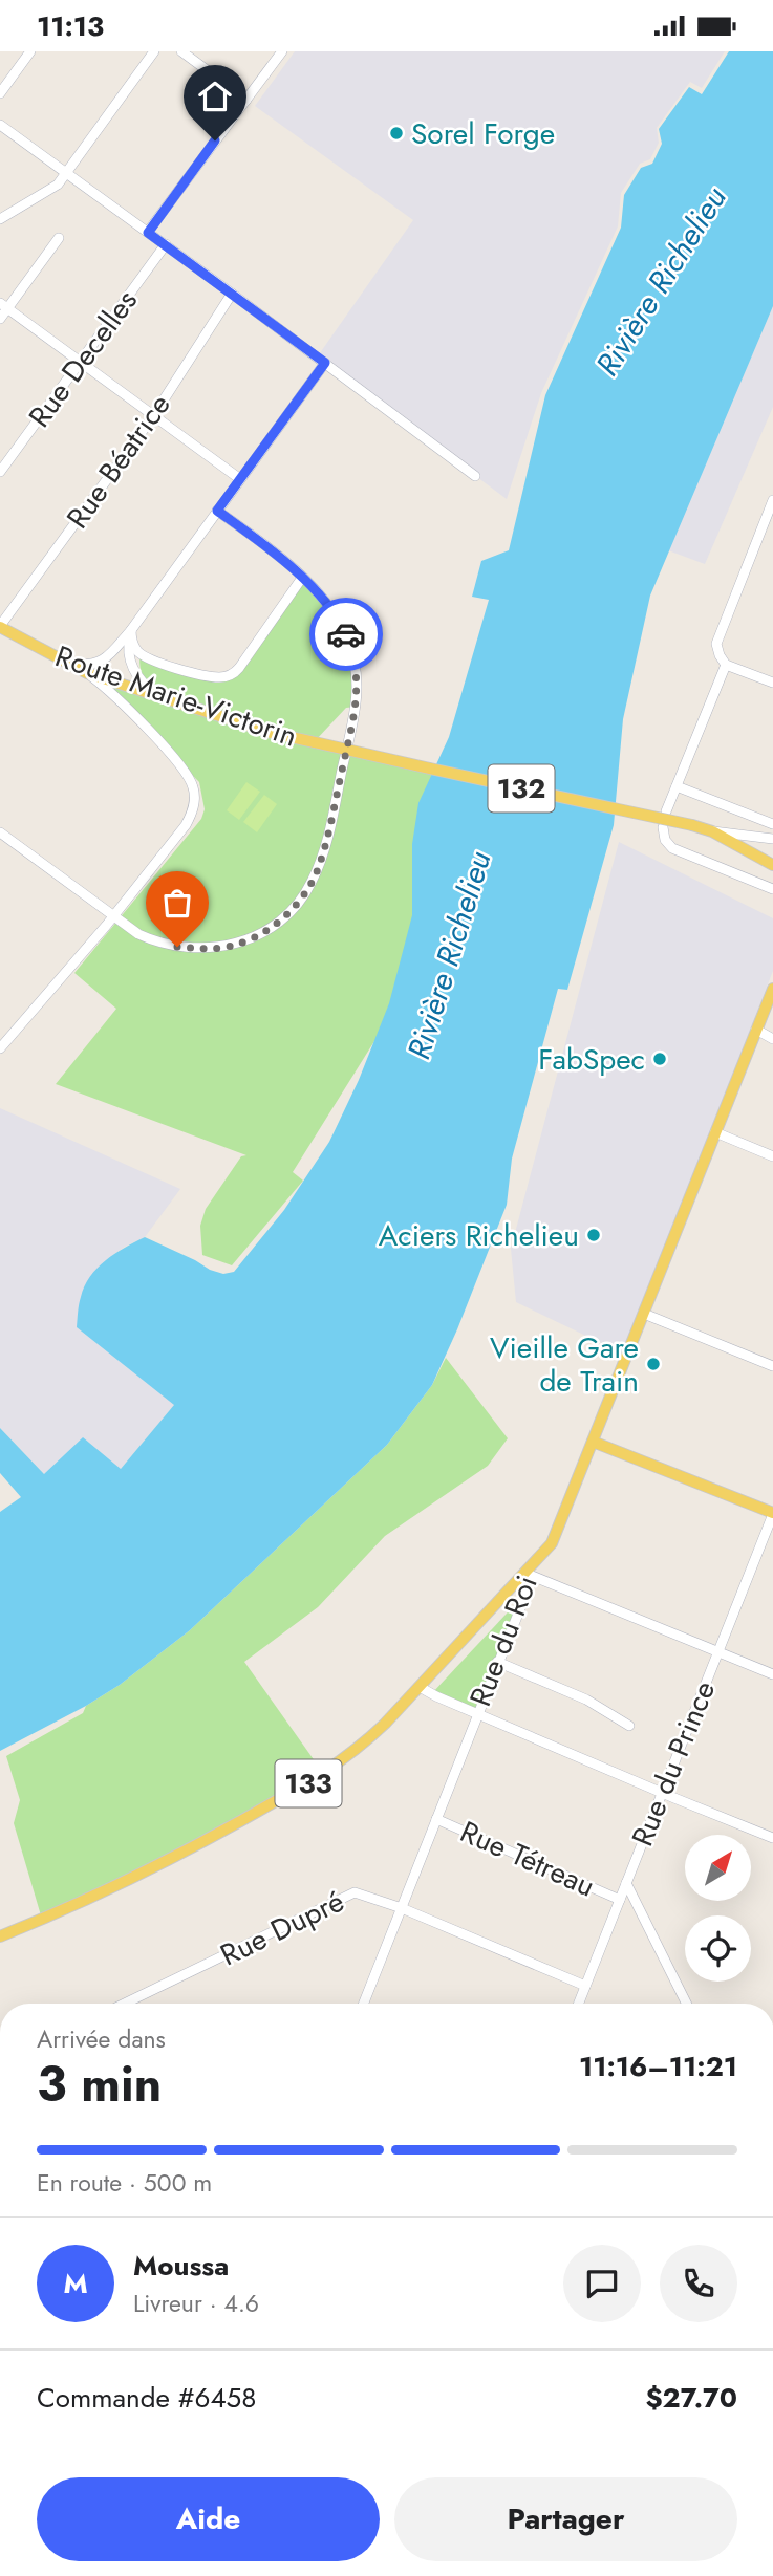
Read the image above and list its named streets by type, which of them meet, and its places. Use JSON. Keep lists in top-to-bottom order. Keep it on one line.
{"streets":{"main road":["Route Marie-Victorin","132","Rue du Roi","133"],"street":["Rue Decelles","Rue Béatrice","Rue du Prince","Rue Tétreau","Rue Dupré"]},"crossings":[["Rue Béatrice","Route Marie-Victorin"],["Route Marie-Victorin","132"],["Rue du Roi","133"],["Rue du Roi","Rue Tétreau"],["Rue du Roi","Rue Dupré"],["Rue du Prince","Rue Tétreau"],["Rue du Prince","Rue Dupré"]],"water":["Rivière Richelieu"],"places":["Sorel Forge","FabSpec","Aciers Richelieu","Vieille Gare de Train"],"north":"top right","page":{"status":"11:13","heading":["3 min","Arrivée dans","11:16–11:21"],"panel":["Moussa","Livreur · 4.6","Commande #6458","$27.70"],"bar":"En route · 500 m","round":"M","buttons":["Aide","Partager"]}}
